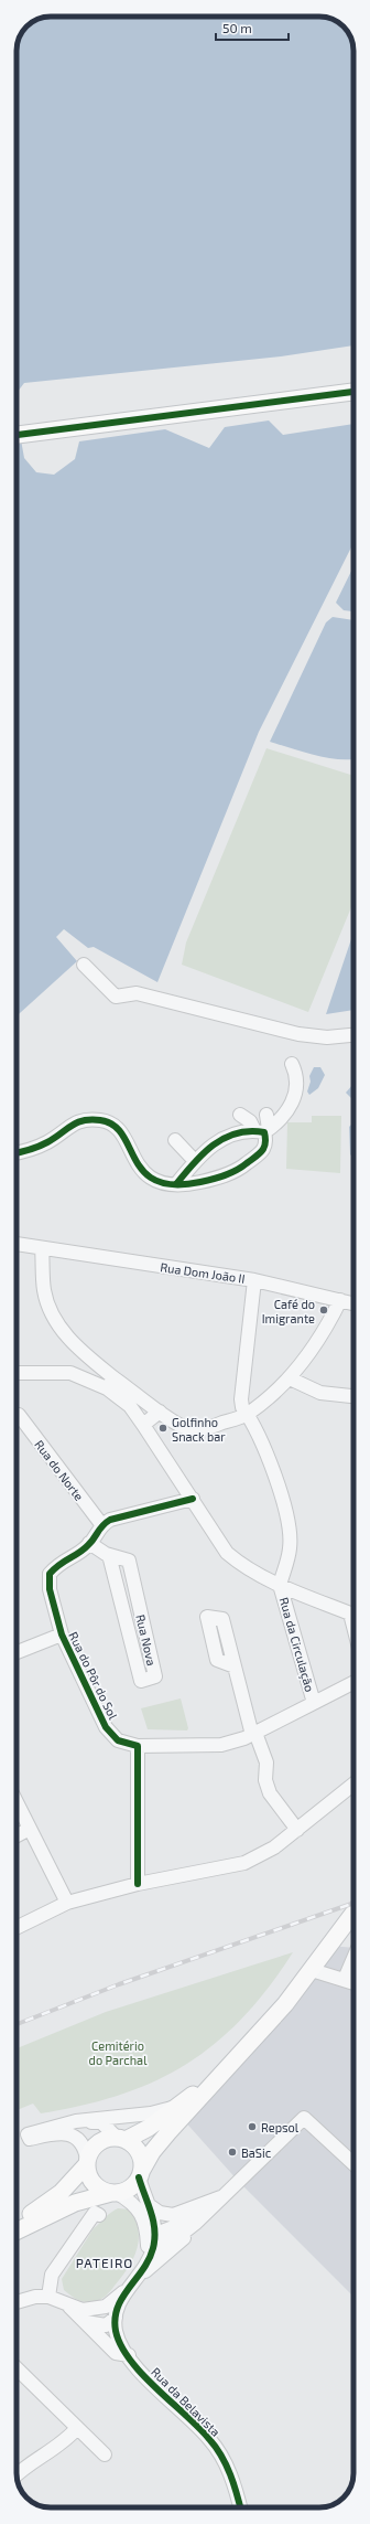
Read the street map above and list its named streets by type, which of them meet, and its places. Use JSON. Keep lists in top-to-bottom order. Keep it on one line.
{"streets":{"street":["Rua Dom João II","Rua do Norte","Rua Nova","Rua da Circulação","Rua do Pôr do Sol","Rua da Belavista"]},"crossings":[["Rua do Norte","Rua do Pôr do Sol"],["Rua Nova","Rua do Pôr do Sol"],["Rua da Circulação","Rua do Pôr do Sol"]],"districts":["PATEIRO"],"parks":["Cemitério do Parchal"],"places":["Café do Imigrante","Golfinho Snack bar","Repsol","BaSic"],"scale_bar":"50 m"}
